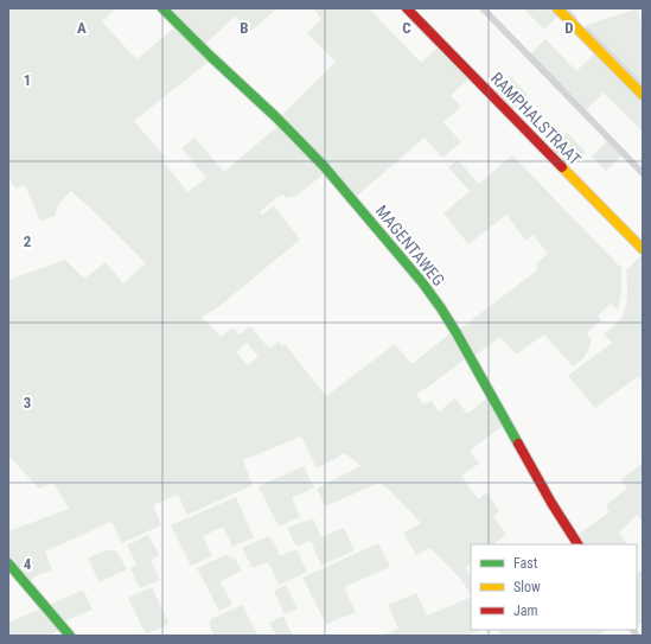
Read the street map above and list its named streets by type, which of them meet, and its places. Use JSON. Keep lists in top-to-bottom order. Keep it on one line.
{"streets":{"street":["RAMPHALSTRAAT","MAGENTAWEG"]},"legend":["Fast","Slow","Jam"],"grid":{"columns":["A","B","C","D"],"rows":["1","2","3","4"]}}
